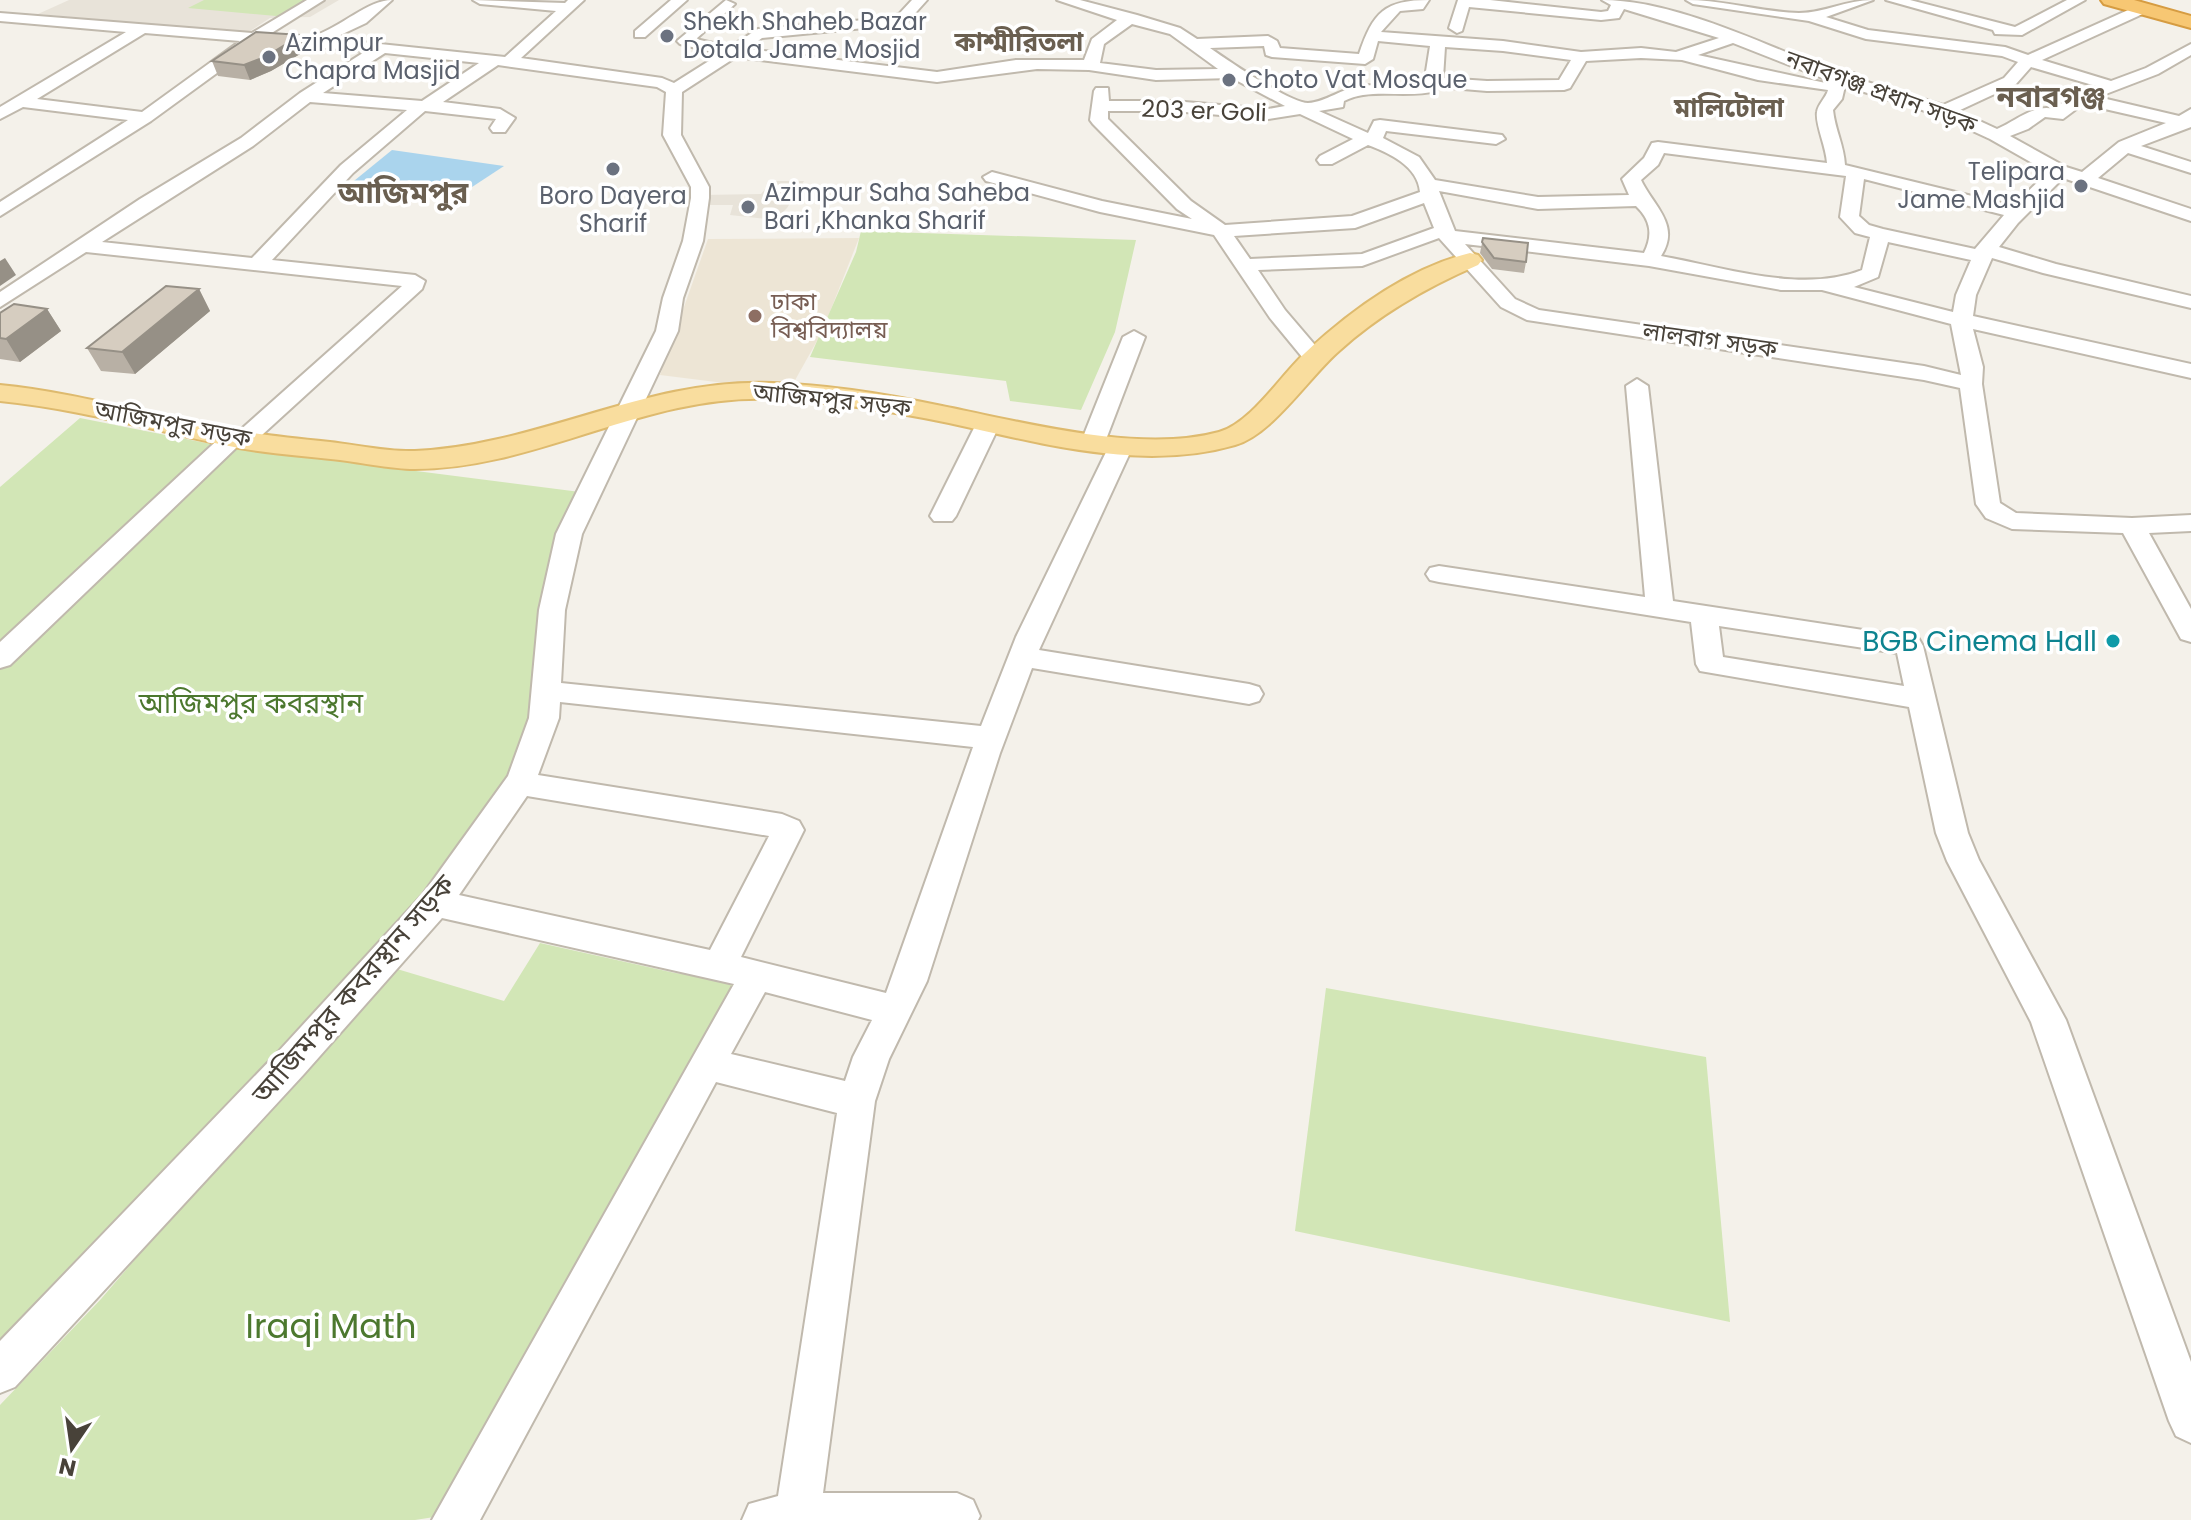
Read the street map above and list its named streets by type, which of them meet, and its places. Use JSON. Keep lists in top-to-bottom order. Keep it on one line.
{"streets":{"main road":["আজিমপুর সড়ক"],"street":["নবাবগঞ্জ প্রধান সড়ক","203 er Goli","লালবাগ সড়ক","আজিমপুর কবরস্থান সড়ক"]},"crossings":[["লালবাগ সড়ক","আজিমপুর সড়ক"],["আজিমপুর সড়ক","আজিমপুর কবরস্থান সড়ক"]],"districts":["কাশ্মীরিতলা","নবাবগঞ্জ","মালিটোলা","আজিমপুর"],"parks":["আজিমপুর কবরস্থান","Iraqi Math"],"places":["Shekh Shaheb Bazar Dotala Jame Mosjid","Azimpur Chapra Masjid","Choto Vat Mosque","Boro Dayera Sharif","Telipara Jame Mashjid","Azimpur Saha Saheba Bari ,Khanka Sharif","ঢাকা বিশ্ববিদ্যালয়","BGB Cinema Hall"],"north":"bottom"}
